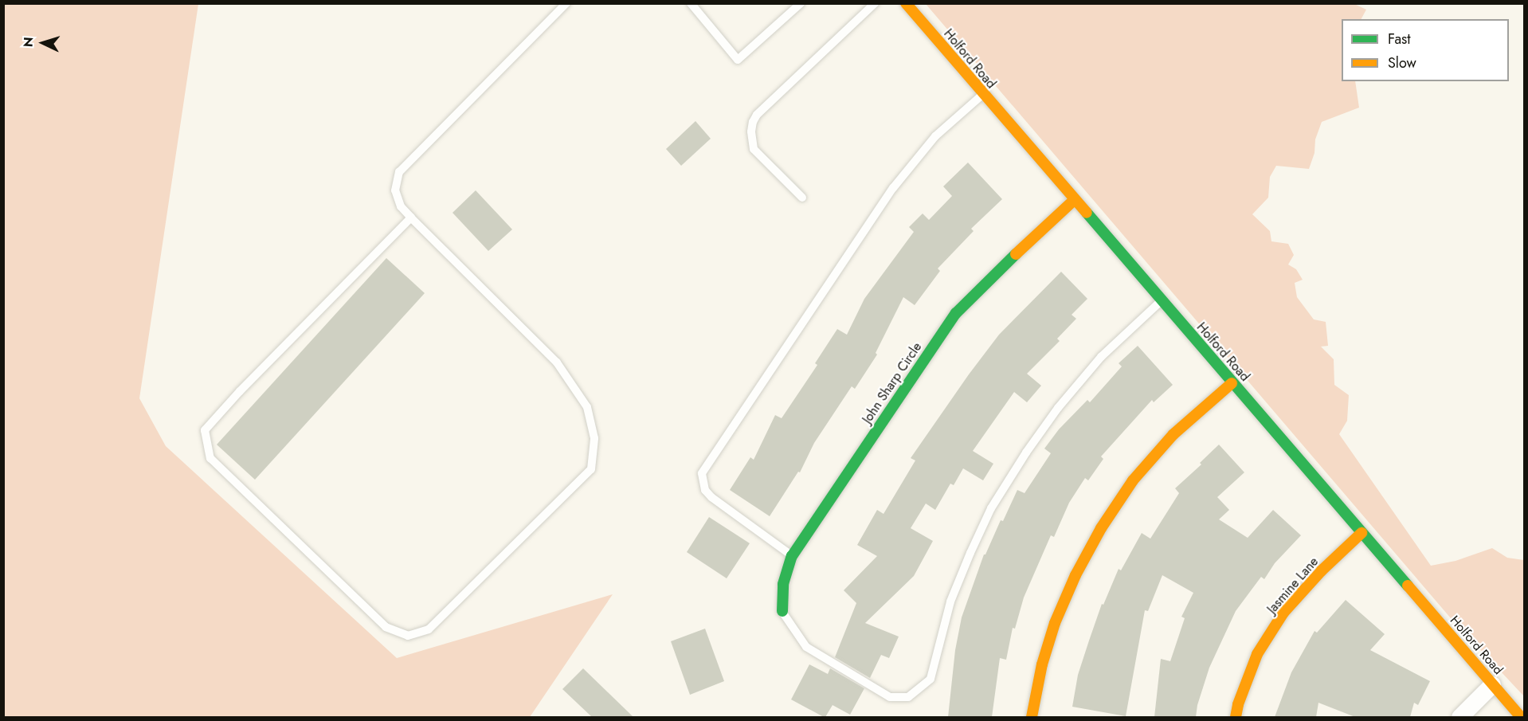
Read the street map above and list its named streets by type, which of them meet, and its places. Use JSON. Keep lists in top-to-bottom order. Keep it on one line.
{"streets":{"street":["Holford Road","John Sharp Circle","Jasmine Lane"]},"crossings":[["Holford Road","John Sharp Circle"],["Holford Road","Jasmine Lane"]],"legend":["Fast","Slow"],"north":"left"}
